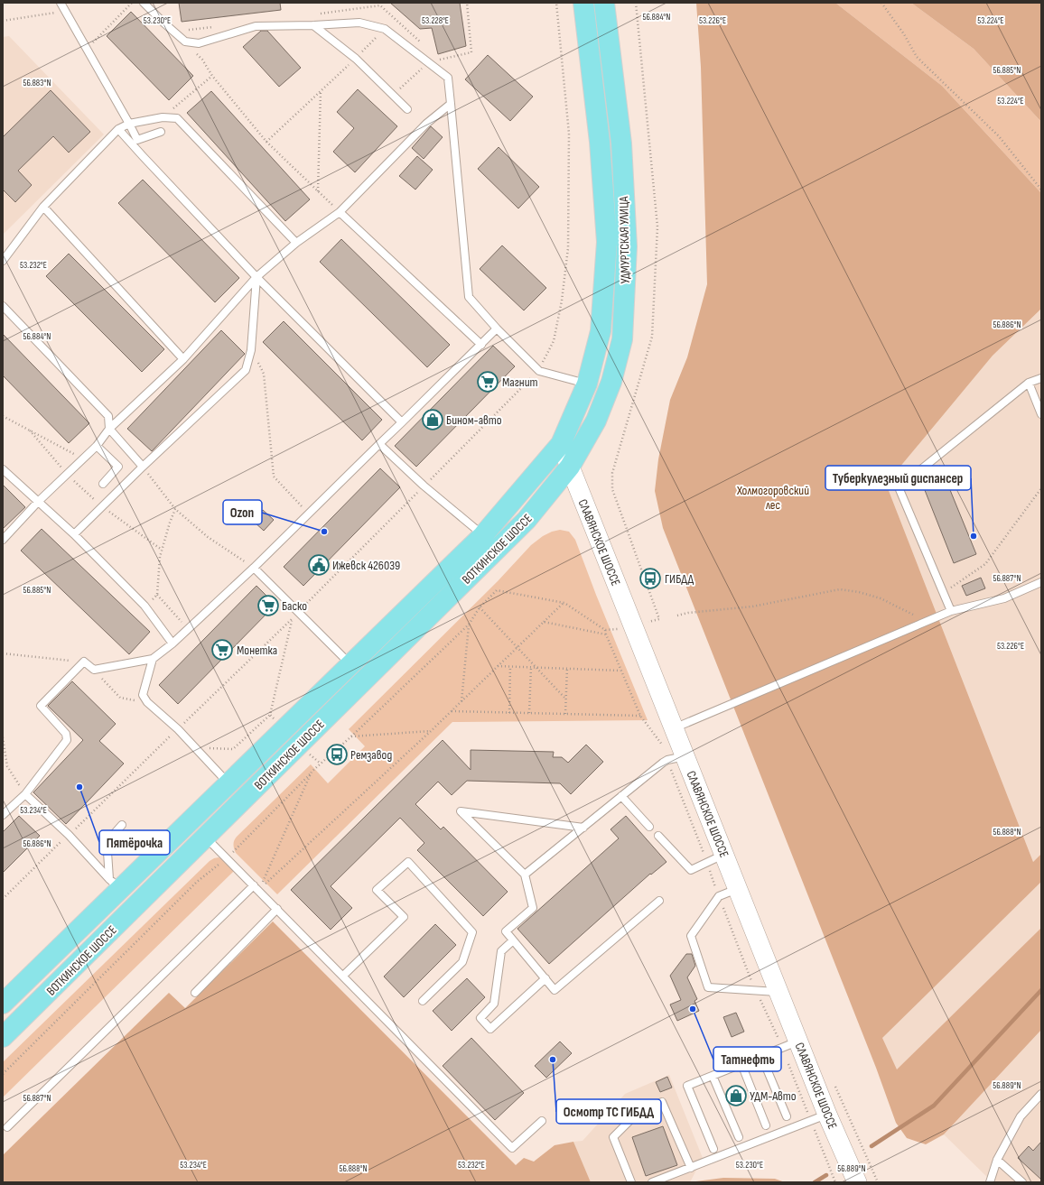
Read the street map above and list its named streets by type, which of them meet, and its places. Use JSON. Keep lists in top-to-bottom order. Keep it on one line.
{"streets":{"main road":["УДМУРТСКАЯ УЛИЦА","СЛАВЯНСКОЕ ШОССЕ","ВОТКИНСКОЕ ШОССЕ"]},"crossings":[["УДМУРТСКАЯ УЛИЦА","СЛАВЯНСКОЕ ШОССЕ"],["УДМУРТСКАЯ УЛИЦА","ВОТКИНСКОЕ ШОССЕ"],["СЛАВЯНСКОЕ ШОССЕ","ВОТКИНСКОЕ ШОССЕ"]],"parks":["Холмогоровский лес"],"places":{"supermarket":["Магнит","Баско","Монетка"],"shop":["Бином-авто","УДМ-Авто"],"other":["Ozon","Туберкулезный диспансер","Пятёрочка","Татнефть","Осмотр ТС ГИБДД"],"public building":["Ижевск 426039"],"bus stop":["ГИБДД","Ремзавод"]},"coordinates":["56.884°N","53.230°E","53.228°E","53.226°E","53.224°E","56.885°N","56.883°N","53.232°E","56.886°N","56.887°N","53.234°E","56.888°N","56.889°N"]}
